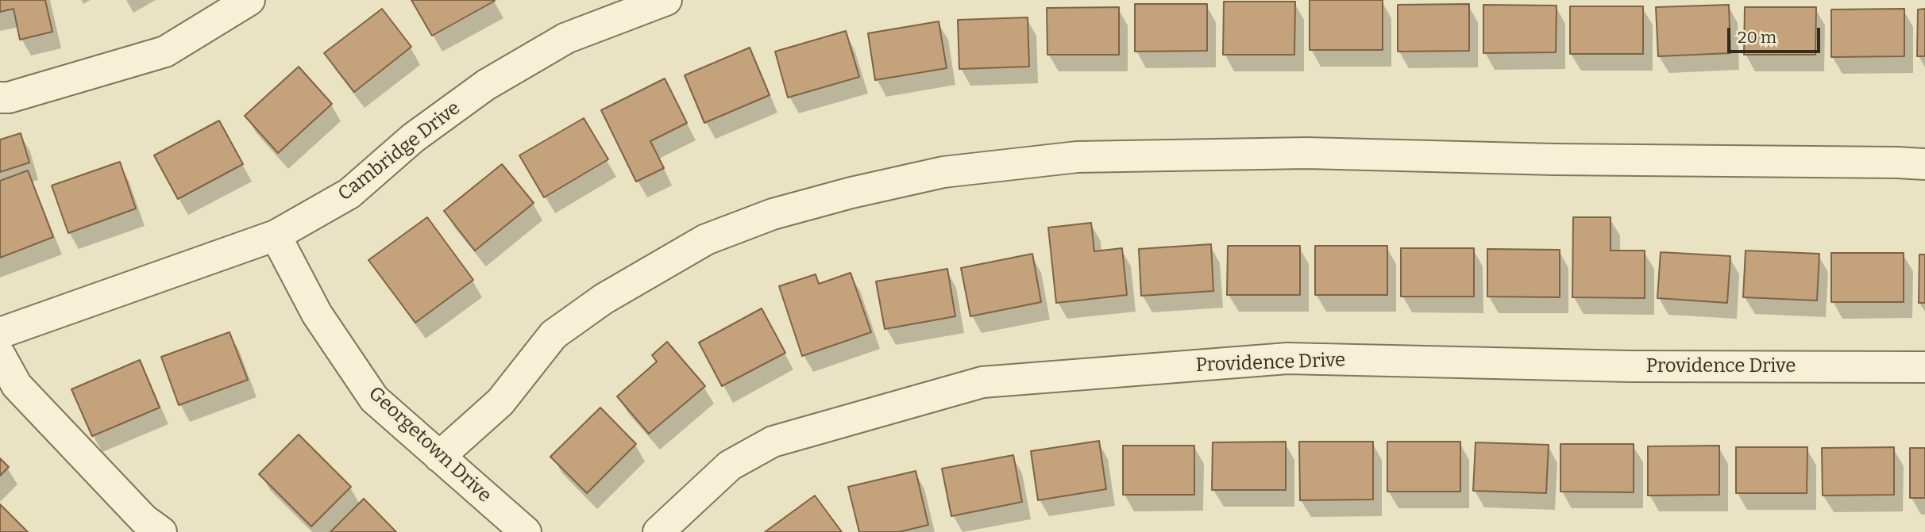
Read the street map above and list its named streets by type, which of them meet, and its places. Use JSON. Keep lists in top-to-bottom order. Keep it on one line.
{"streets":{"street":["Cambridge Drive","Providence Drive","Georgetown Drive"]},"crossings":[["Cambridge Drive","Georgetown Drive"]],"scale_bar":"20 m"}
